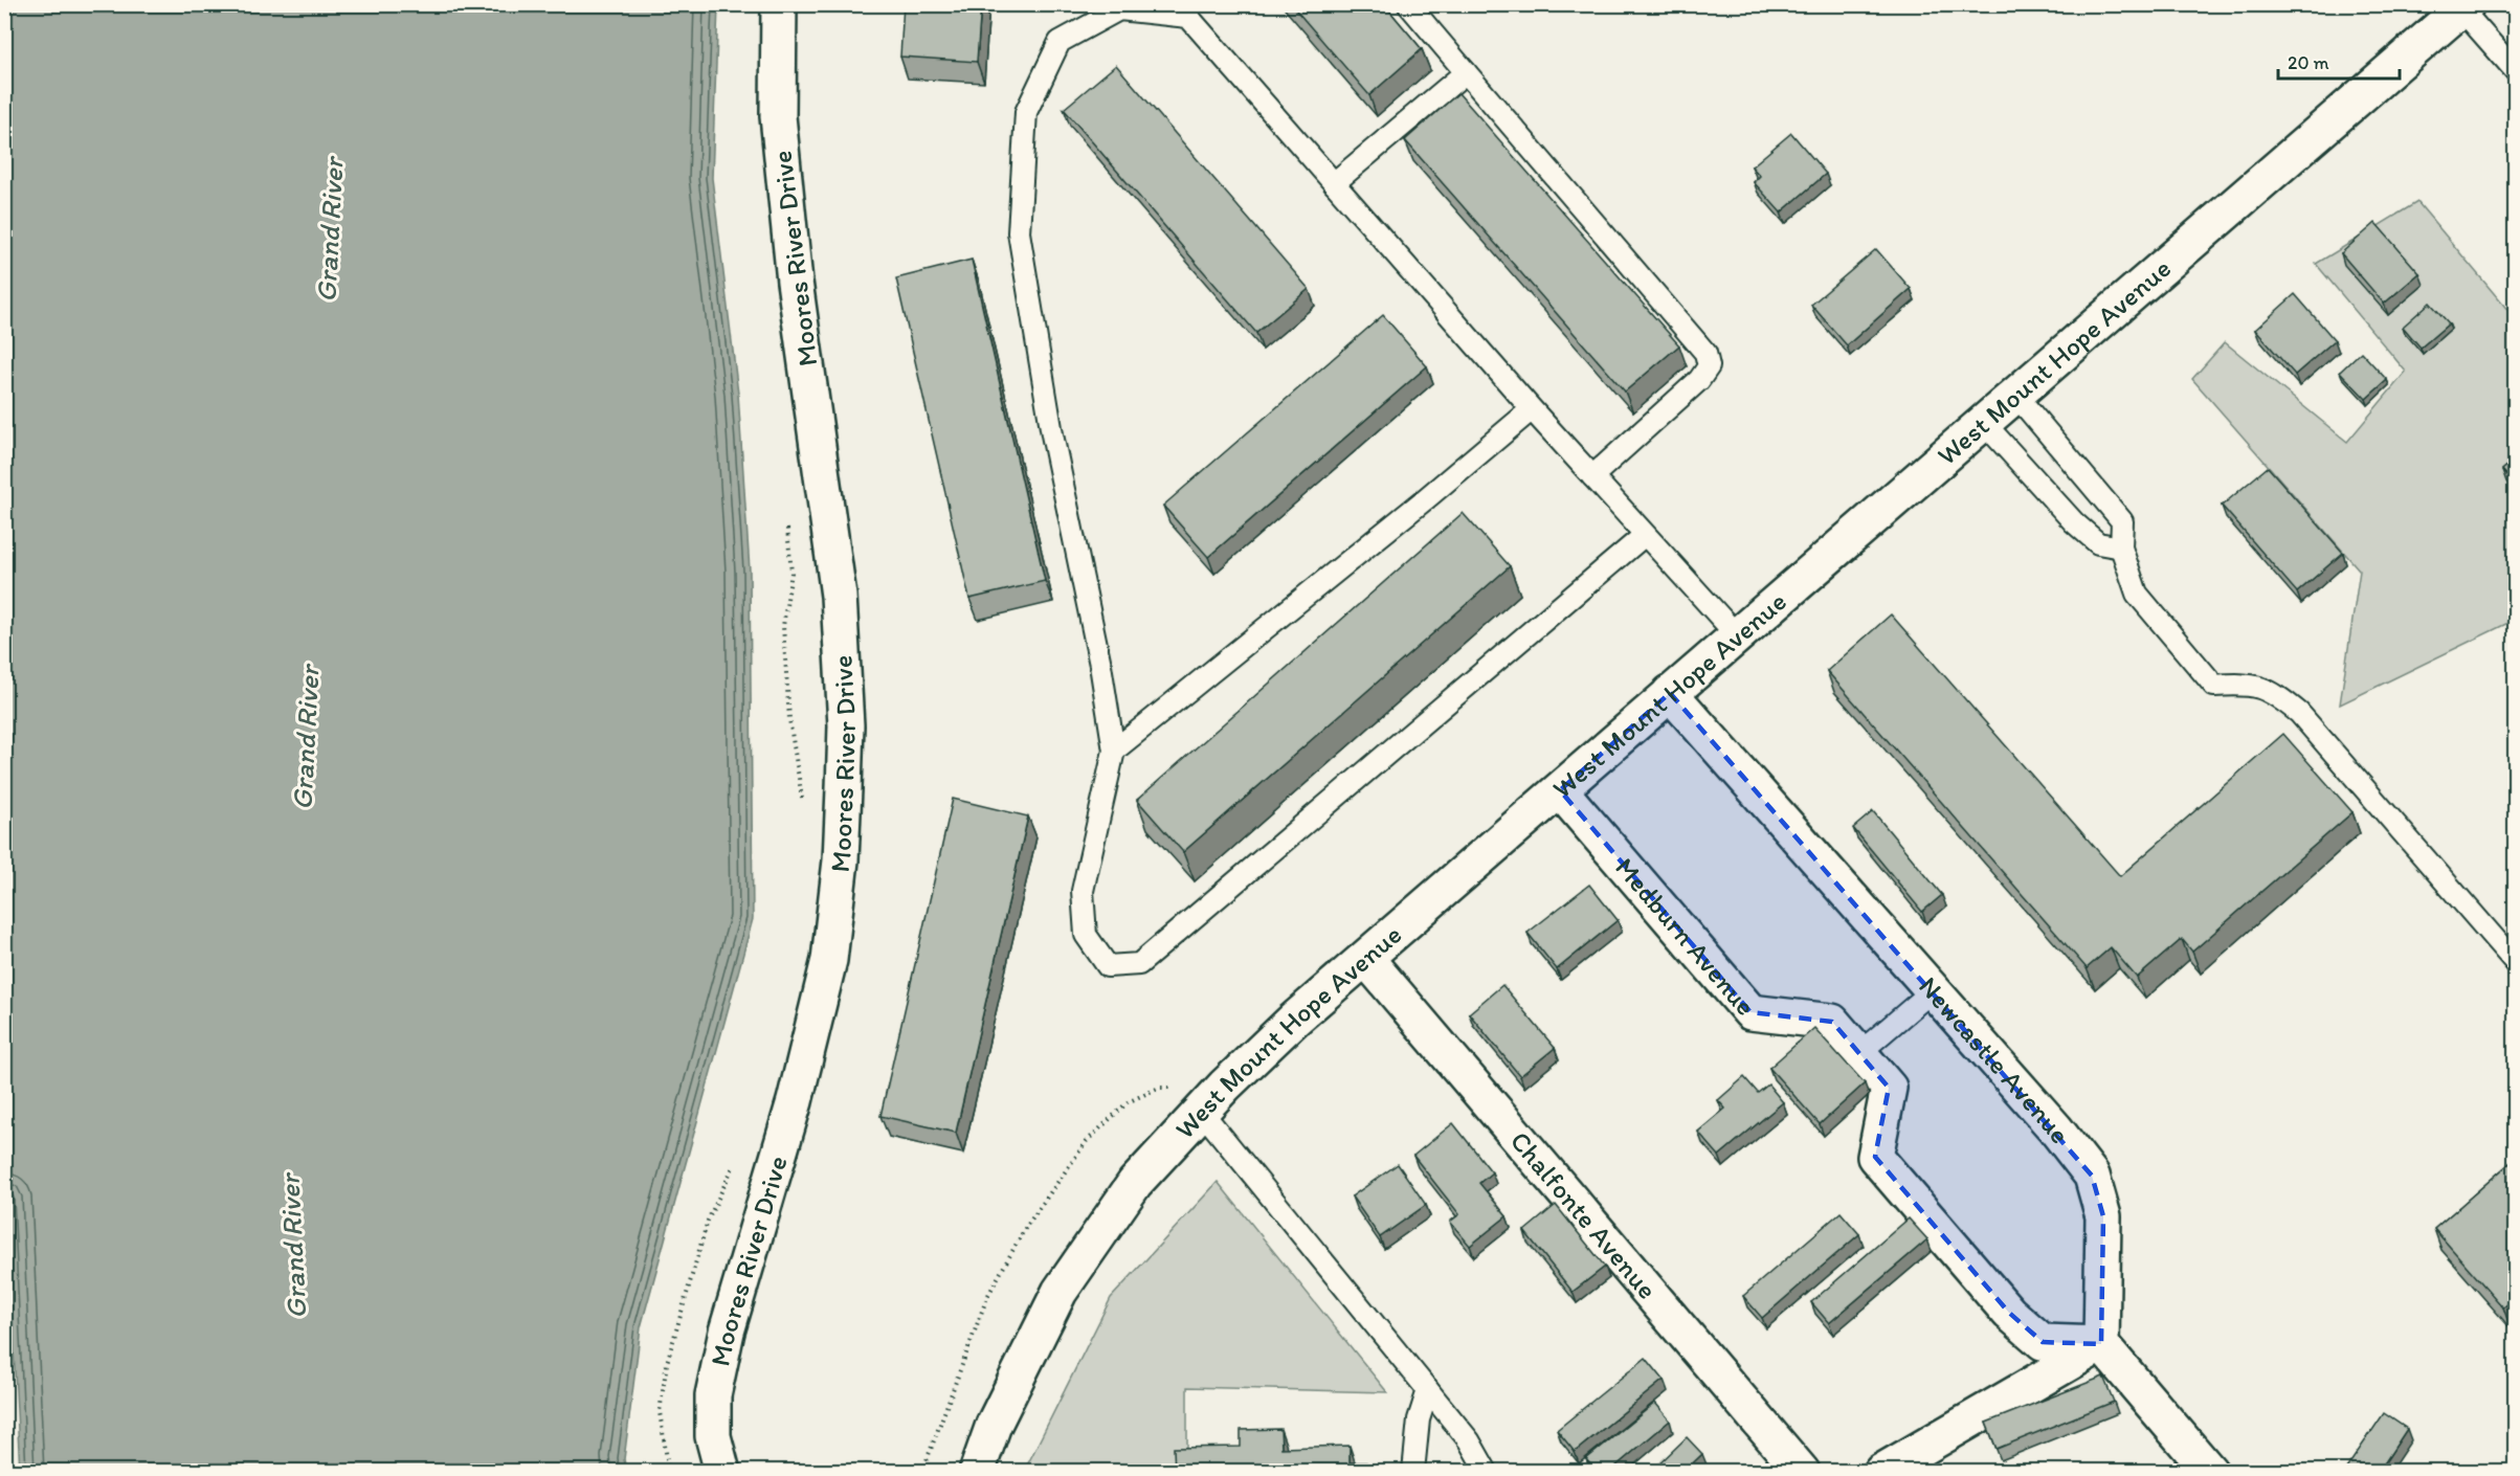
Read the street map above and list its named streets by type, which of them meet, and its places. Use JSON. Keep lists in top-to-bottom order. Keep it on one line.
{"streets":{"street":["Moores River Drive","West Mount Hope Avenue","Medburn Avenue","Newcastle Avenue","Chalfonte Avenue"]},"crossings":[["West Mount Hope Avenue","Medburn Avenue"],["West Mount Hope Avenue","Newcastle Avenue"],["West Mount Hope Avenue","Chalfonte Avenue"],["Medburn Avenue","Newcastle Avenue"]],"water":["Grand River"],"scale_bar":"20 m"}
